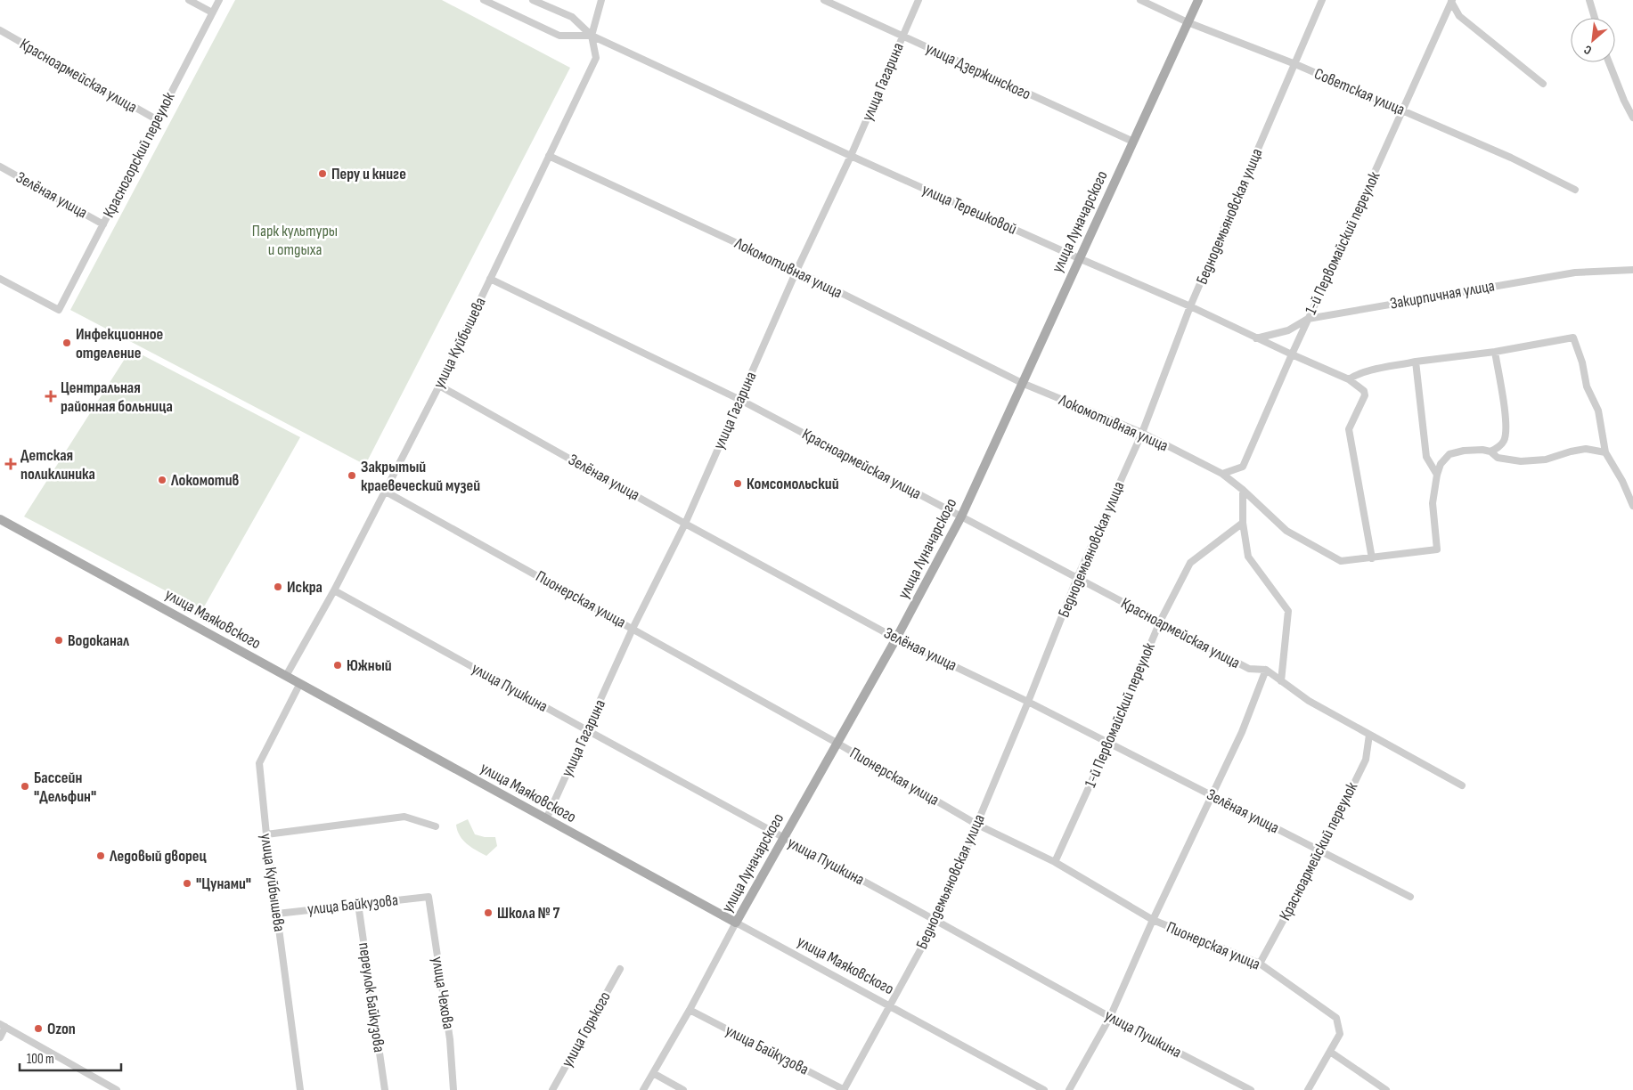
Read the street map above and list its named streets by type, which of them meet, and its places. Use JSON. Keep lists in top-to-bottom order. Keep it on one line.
{"streets":{"main road":["улица Луначарского","улица Маяковского"],"street":["улица Дзержинского","Красноармейская улица","улица Гагарина","Советская улица","Красногорский переулок","Зелёная улица","улица Терешковой","Беднодемьяновская улица","1-й Первомайский переулок","Локомотивная улица","Закирпичная улица","улица Куйбышева","Пионерская улица","улица Пушкина","Красноармейский переулок","улица Байкузова","улица Чехова","переулок Байкузова","улица Горького"]},"crossings":[["улица Дзержинского","улица Гагарина"],["улица Дзержинского","улица Луначарского"],["Красноармейская улица","улица Гагарина"],["Красноармейская улица","Красногорский переулок"],["Красноармейская улица","Беднодемьяновская улица"],["Красноармейская улица","улица Луначарского"],["Красноармейская улица","1-й Первомайский переулок"],["Красноармейская улица","улица Куйбышева"],["Красноармейская улица","Красноармейский переулок"],["улица Гагарина","Зелёная улица"],["улица Гагарина","улица Терешковой"],["улица Гагарина","Локомотивная улица"],["улица Гагарина","Пионерская улица"],["улица Гагарина","улица Маяковского"],["улица Гагарина","улица Пушкина"],["Советская улица","Беднодемьяновская улица"],["Советская улица","улица Луначарского"],["Советская улица","1-й Первомайский переулок"],["Красногорский переулок","Зелёная улица"],["Зелёная улица","Беднодемьяновская улица"],["Зелёная улица","улица Луначарского"],["Зелёная улица","1-й Первомайский переулок"],["Зелёная улица","улица Куйбышева"],["Зелёная улица","Красноармейский переулок"],["улица Терешковой","Беднодемьяновская улица"],["улица Терешковой","улица Луначарского"],["улица Терешковой","1-й Первомайский переулок"],["улица Терешковой","Локомотивная улица"],["улица Терешковой","Закирпичная улица"],["улица Терешковой","улица Куйбышева"],["Беднодемьяновская улица","Локомотивная улица"],["Беднодемьяновская улица","Пионерская улица"],["Беднодемьяновская улица","улица Маяковского"],["Беднодемьяновская улица","улица Пушкина"],["Беднодемьяновская улица","улица Байкузова"],["улица Луначарского","Локомотивная улица"],["улица Луначарского","Пионерская улица"],["улица Луначарского","улица Маяковского"],["улица Луначарского","улица Пушкина"],["улица Луначарского","улица Байкузова"],["1-й Первомайский переулок","Локомотивная улица"],["1-й Первомайский переулок","Закирпичная улица"],["1-й Первомайский переулок","Пионерская улица"],["Локомотивная улица","улица Куйбышева"],["улица Куйбышева","Пионерская улица"],["улица Куйбышева","улица Маяковского"],["улица Куйбышева","улица Пушкина"],["улица Куйбышева","улица Байкузова"],["Пионерская улица","Красноармейский переулок"],["улица Байкузова","улица Чехова"],["улица Байкузова","переулок Байкузова"]],"parks":["Парк культуры и отдыха"],"places":{"other":["Перу и книге","Инфекционное отделение","Закрытый краевеческий музей","Локомотив","Комсомольский","Искра","Водоканал","Южный","Бассейн \"Дельфин\"","Ледовый дворец","\"Цунами\"","Школа № 7","Ozon"],"health":["Центральная районная больница","Детская поликлиника"]},"scale_bar":"100 m","north":"bottom left"}
